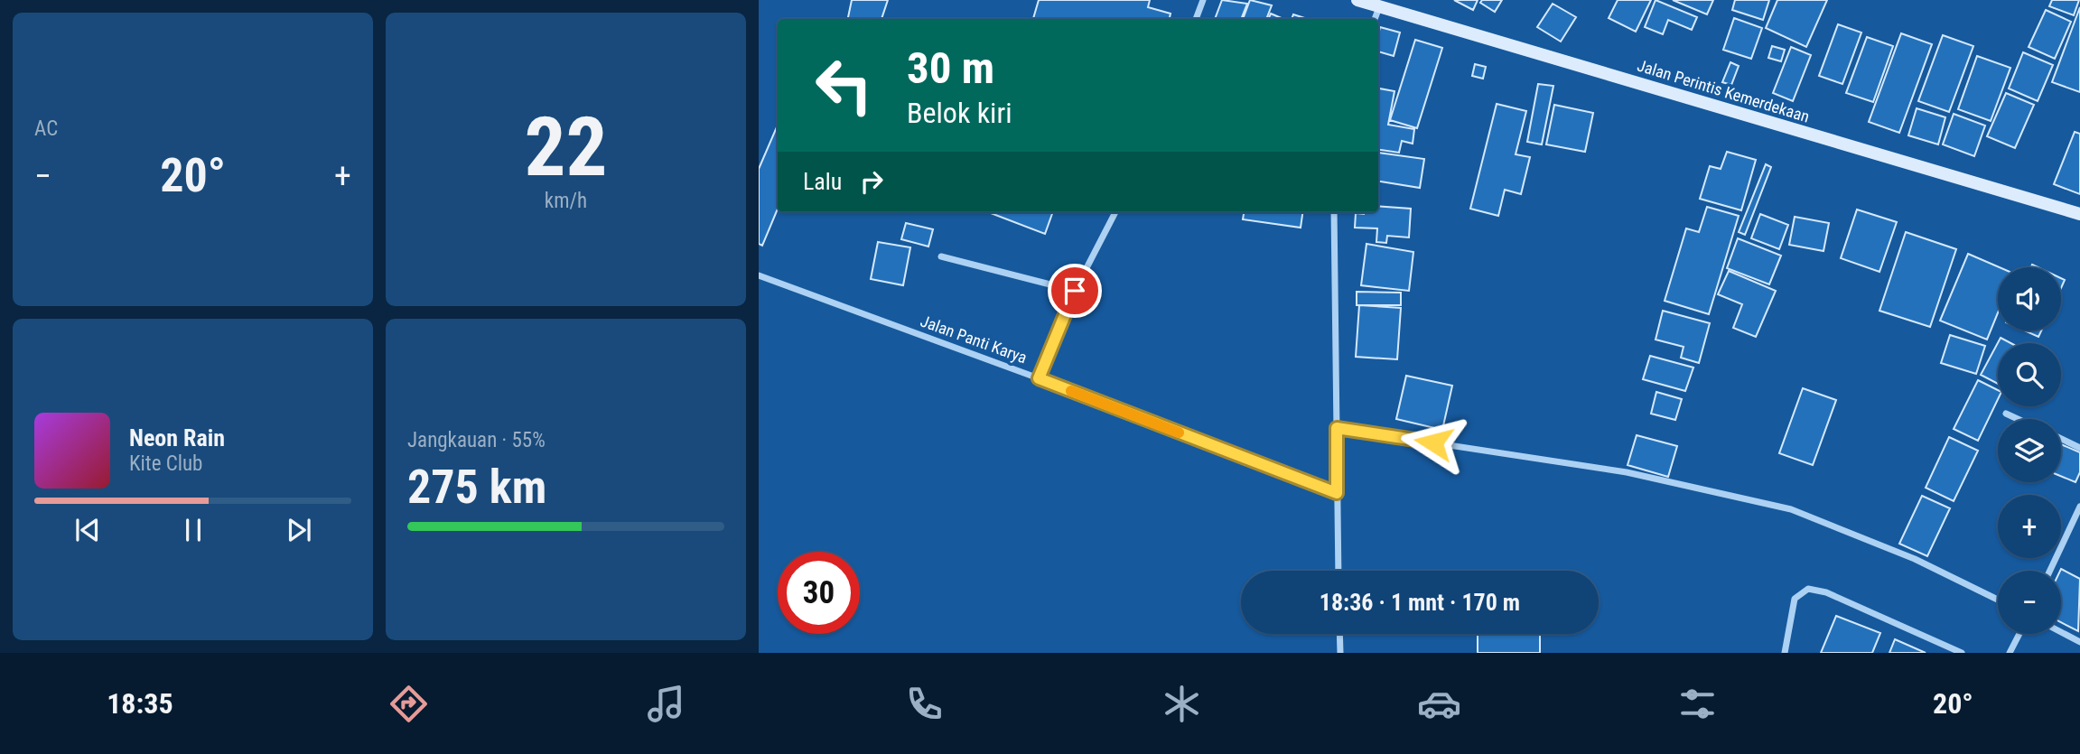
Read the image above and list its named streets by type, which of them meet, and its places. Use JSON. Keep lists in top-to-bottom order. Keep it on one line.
{"streets":{"street":["Jalan Perintis Kemerdekaan","Jalan Panti Karya"]},"page":{"tile":["AC",["22","km/h"],["Jangkauan · 55%","275 km"]],"turn":["30 m","Belok kiri"],"heat":["−","20°","+"],"then":"Lalu","map_buttons":["+","−"],"song":["Neon Rain","Kite Club"],"limit":"30","trip":"18:36 · 1 mnt · 170 m","tabs":["18:35","20°"]}}
